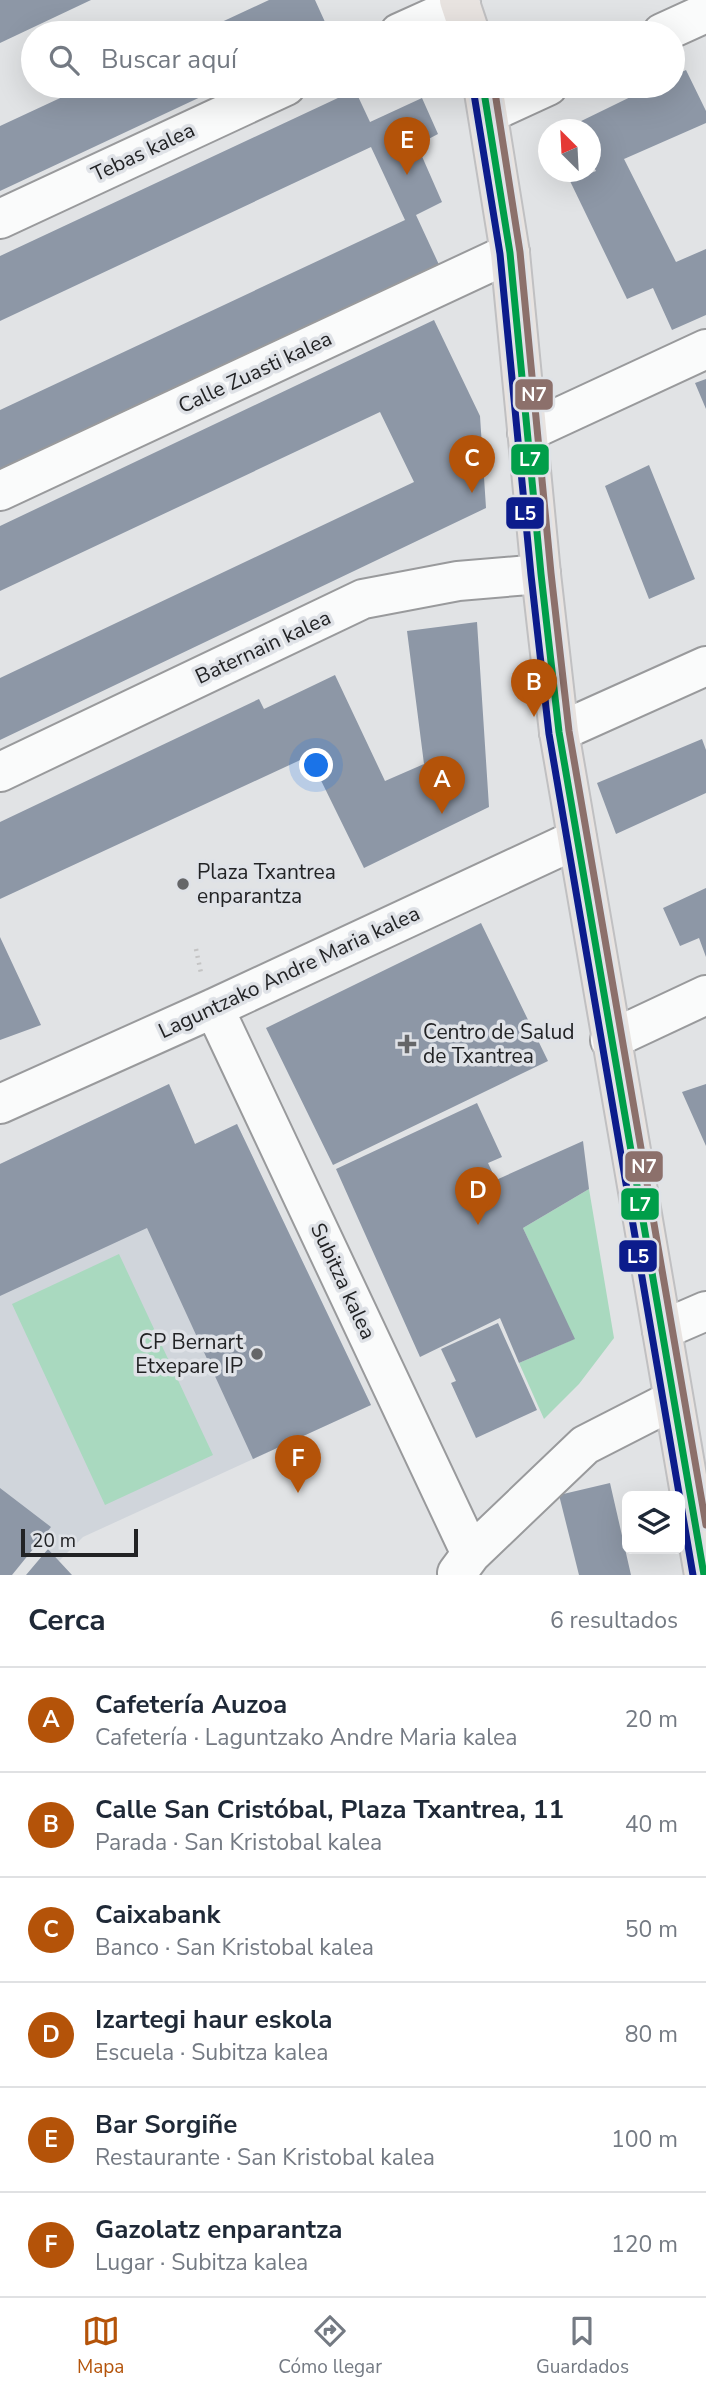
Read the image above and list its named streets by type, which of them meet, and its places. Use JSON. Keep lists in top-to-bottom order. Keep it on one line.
{"streets":{"street":["Tebas kalea","Calle Zuasti kalea","Baternain kalea","Laguntzako Andre Maria kalea","Subitza kalea"]},"crossings":[["Laguntzako Andre Maria kalea","Subitza kalea"]],"places":{"other":["Plaza Txantrea enparantza","CP Bernart Etxepare IP"],"health":["Centro de Salud de Txantrea"]},"lines":["transit line L7","transit line L5","transit line N7"],"scale_bar":"20 m","north":"top left","page":{"search":"Buscar aquí","pins":["E","C","B","A","D","F"],"scale":"20 m","heading":["Cerca","6 resultados"],"list":[{"mark":"A","name":"Cafetería Auzoa","note":"Cafetería · Laguntzako Andre Maria kalea","value":"20 m"},{"mark":"B","name":"Calle San Cristóbal, Plaza Txantrea, 11","note":"Parada · San Kristobal kalea","value":"40 m"},{"mark":"C","name":"Caixabank","note":"Banco · San Kristobal kalea","value":"50 m"},{"mark":"D","name":"Izartegi haur eskola","note":"Escuela · Subitza kalea","value":"80 m"},{"mark":"E","name":"Bar Sorgiñe","note":"Restaurante · San Kristobal kalea","value":"100 m"},{"mark":"F","name":"Gazolatz enparantza","note":"Lugar · Subitza kalea","value":"120 m"}],"nav":["Mapa","Cómo llegar","Guardados"]}}
